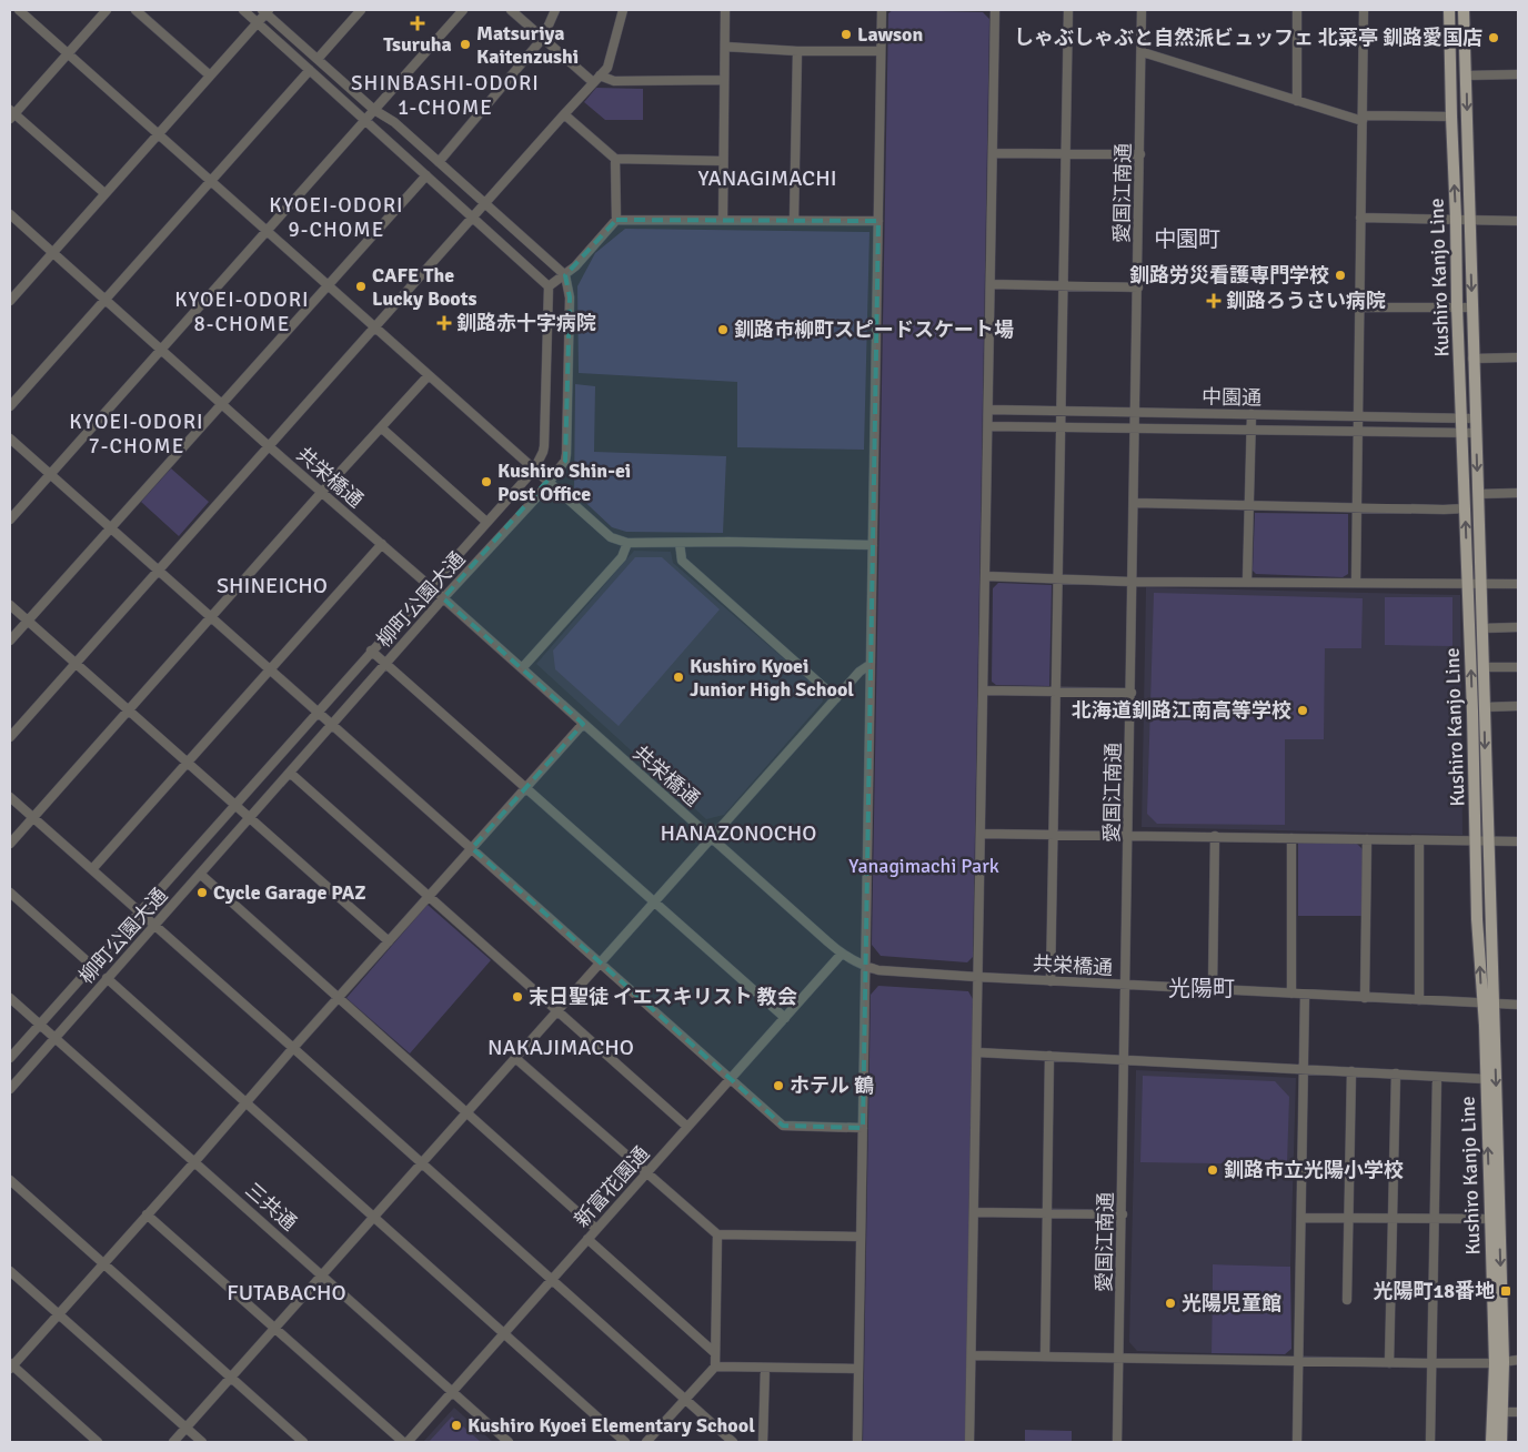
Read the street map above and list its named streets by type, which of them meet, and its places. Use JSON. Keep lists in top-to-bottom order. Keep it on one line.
{"streets":{"main road":["Kushiro Kanjo Line"],"street":["愛国江南通","中園通","共栄橋通","柳町公園大通","新富花園通","三共通"]},"crossings":[["愛国江南通","中園通"],["愛国江南通","共栄橋通"],["Kushiro Kanjo Line","中園通"],["Kushiro Kanjo Line","共栄橋通"],["共栄橋通","柳町公園大通"],["共栄橋通","新富花園通"],["柳町公園大通","三共通"],["新富花園通","三共通"]],"districts":["SHINBASHI-ODORI 1-CHOME","YANAGIMACHI","KYOEI-ODORI 9-CHOME","中園町","KYOEI-ODORI 8-CHOME","KYOEI-ODORI 7-CHOME","SHINEICHO","HANAZONOCHO","光陽町","NAKAJIMACHO","FUTABACHO"],"parks":["Yanagimachi Park"],"places":{"health":["Tsuruha","釧路ろうさい病院","釧路赤十字病院"],"other":["Lawson","しゃぶしゃぶと自然派ビュッフェ 北菜亭 釧路愛国店","Matsuriya Kaitenzushi","釧路労災看護専門学校","CAFE The Lucky Boots","釧路市柳町スピードスケート場","Kushiro Shin-ei Post Office","Kushiro Kyoei Junior High School","北海道釧路江南高等学校","Cycle Garage PAZ","末日聖徒 イエスキリスト 教会","ホテル 鶴","釧路市立光陽小学校","光陽児童館","Kushiro Kyoei Elementary School"],"transit":["光陽町18番地"]}}
